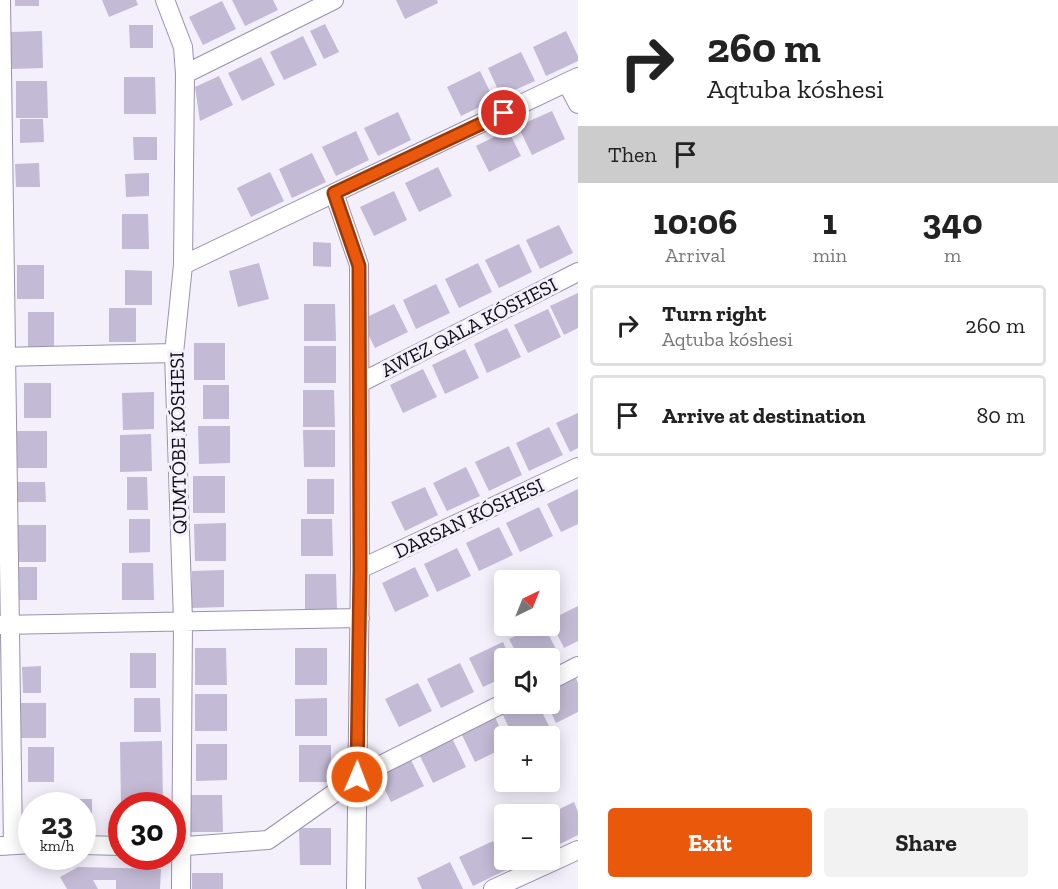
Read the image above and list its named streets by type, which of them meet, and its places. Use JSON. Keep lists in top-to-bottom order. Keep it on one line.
{"streets":{"street":["AWEZ QALA KÓSHESI","QUMTÓBE KÓSHESI","DARSAN KÓSHESI"]},"north":"top right","page":{"turn":["260 m","Aqtuba kóshesi"],"then":"Then","eta":["10:06","Arrival","1","min","340","m"],"list":[{"name":"Turn right","note":"Aqtuba kóshesi","value":"260 m"},{"name":"Arrive at destination","value":"80 m"}],"map_buttons":["+","−"],"speed":"23 km/h","limit":"30","buttons":["Exit","Share"]}}
